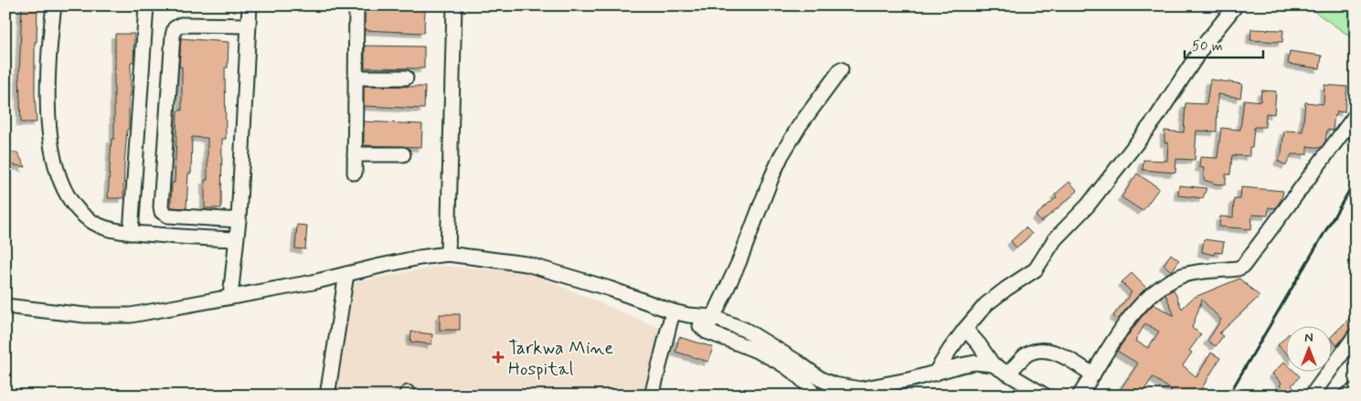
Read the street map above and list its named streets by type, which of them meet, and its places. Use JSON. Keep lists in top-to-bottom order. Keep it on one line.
{"places":{"health":["Tarkwa Mine Hospital"]},"scale_bar":"50 m","north":"top"}
